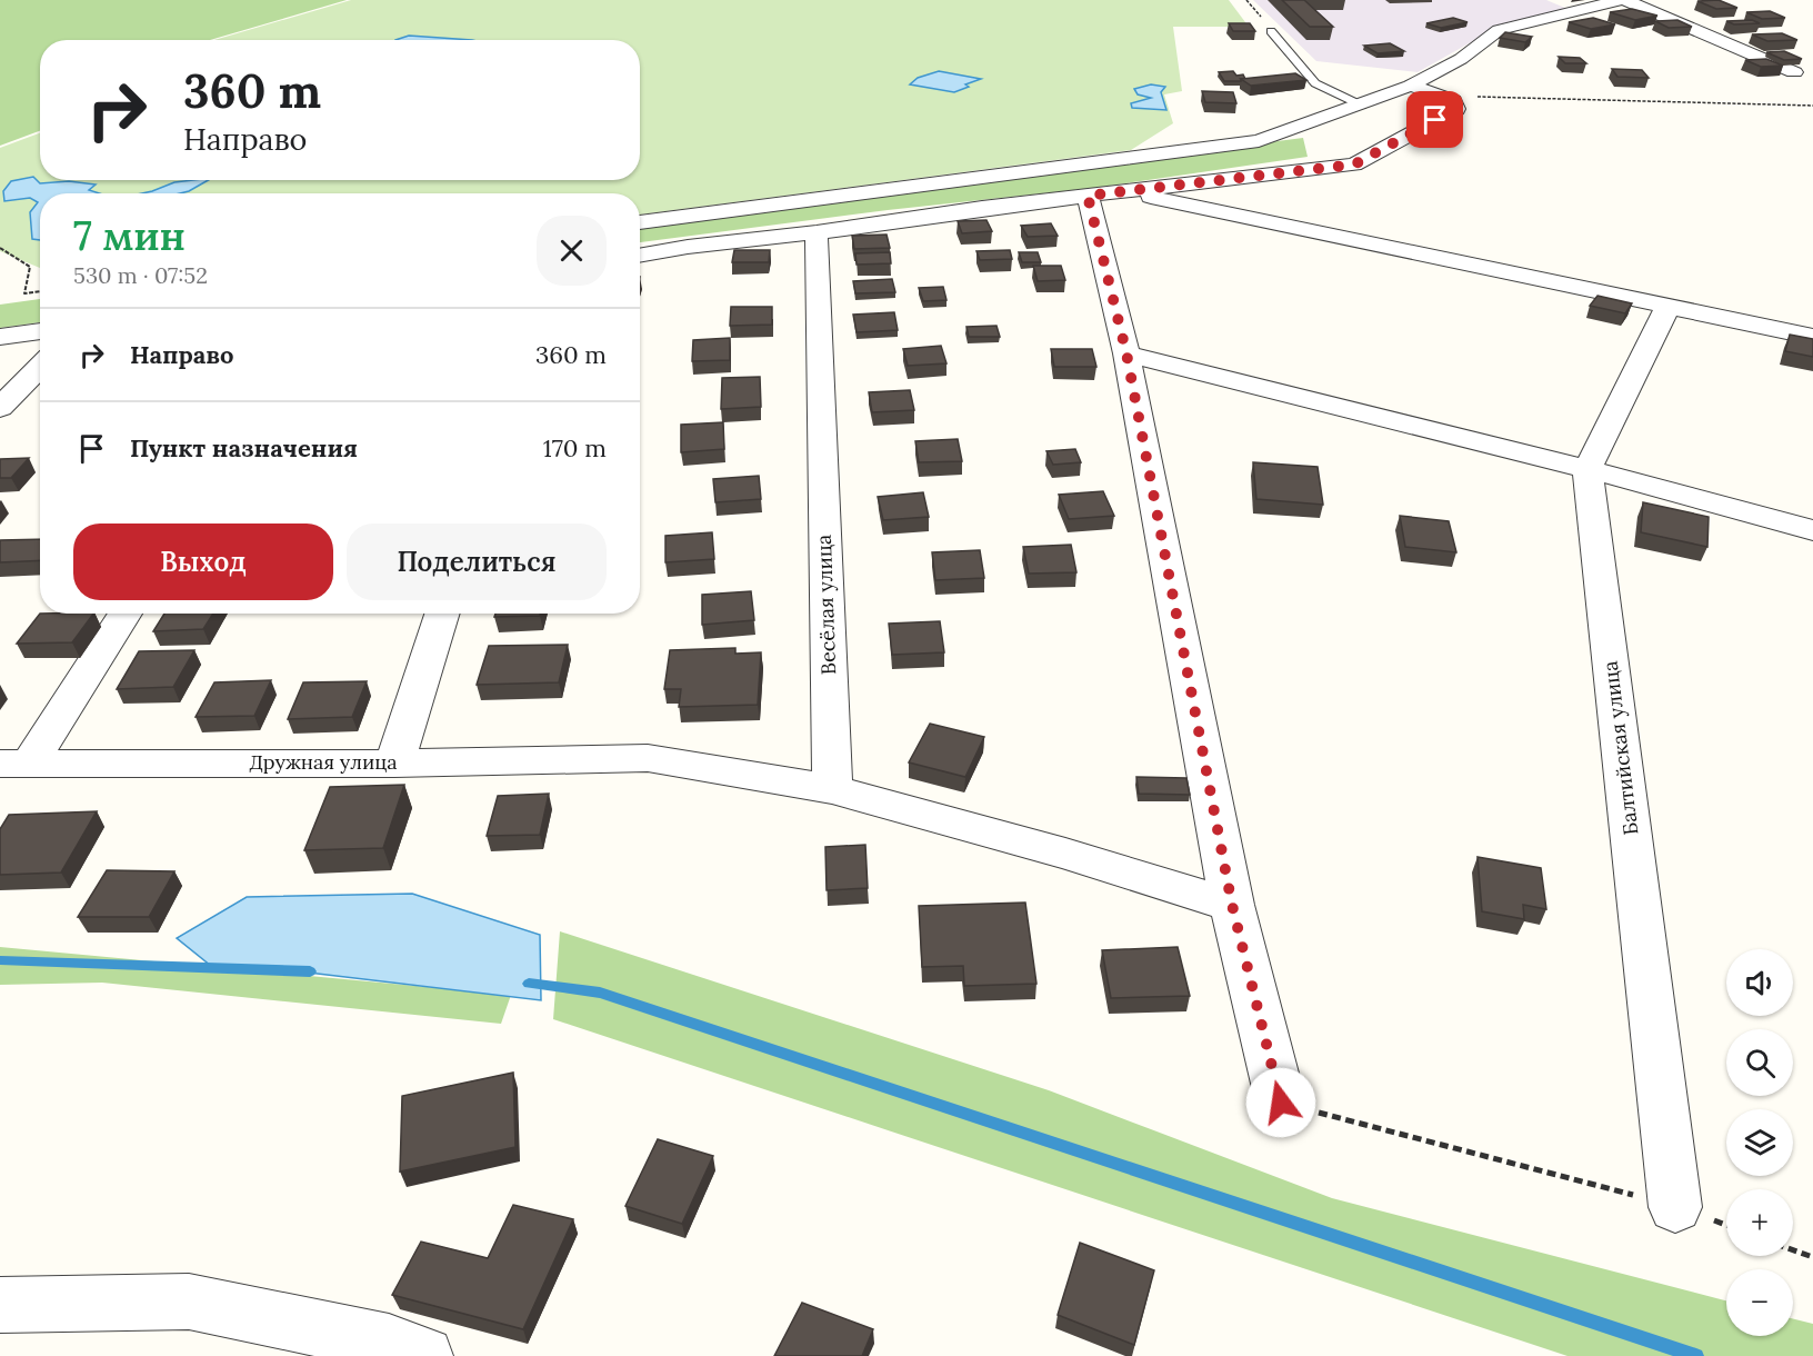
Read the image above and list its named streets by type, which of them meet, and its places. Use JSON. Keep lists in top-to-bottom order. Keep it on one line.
{"streets":{"street":["Весёлая улица","Балтийская улица","Дружная улица"]},"crossings":[["Весёлая улица","Дружная улица"]],"page":{"turn":["360 m","Направо"],"heading":["7 мин","530 m · 07:52"],"list":[{"name":"Направо","value":"360 m"},{"name":"Пункт назначения","value":"170 m"}],"buttons":["Выход","Поделиться"],"map_buttons":["+","−"]}}
